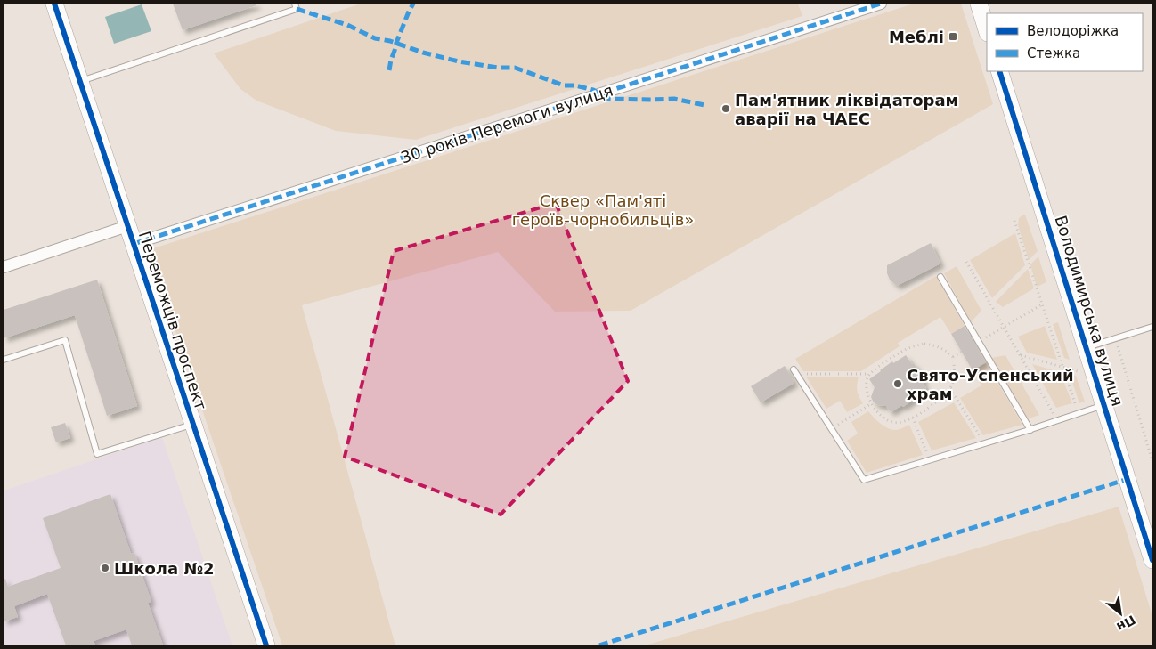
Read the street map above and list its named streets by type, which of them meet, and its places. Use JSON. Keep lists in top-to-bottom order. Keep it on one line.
{"streets":{"street":["30 років Перемоги вулиця","Володимирська вулиця","Переможців проспект"]},"crossings":[["30 років Перемоги вулиця","Переможців проспект"]],"parks":["Сквер «Пам'яті героїв-чорнобильців»"],"places":{"transit":["Меблі"],"other":["Пам'ятник ліквідаторам аварії на ЧАЕС","Свято-Успенський храм","Школа №2"]},"legend":["Велодоріжка","Стежка"],"north":"bottom right"}
